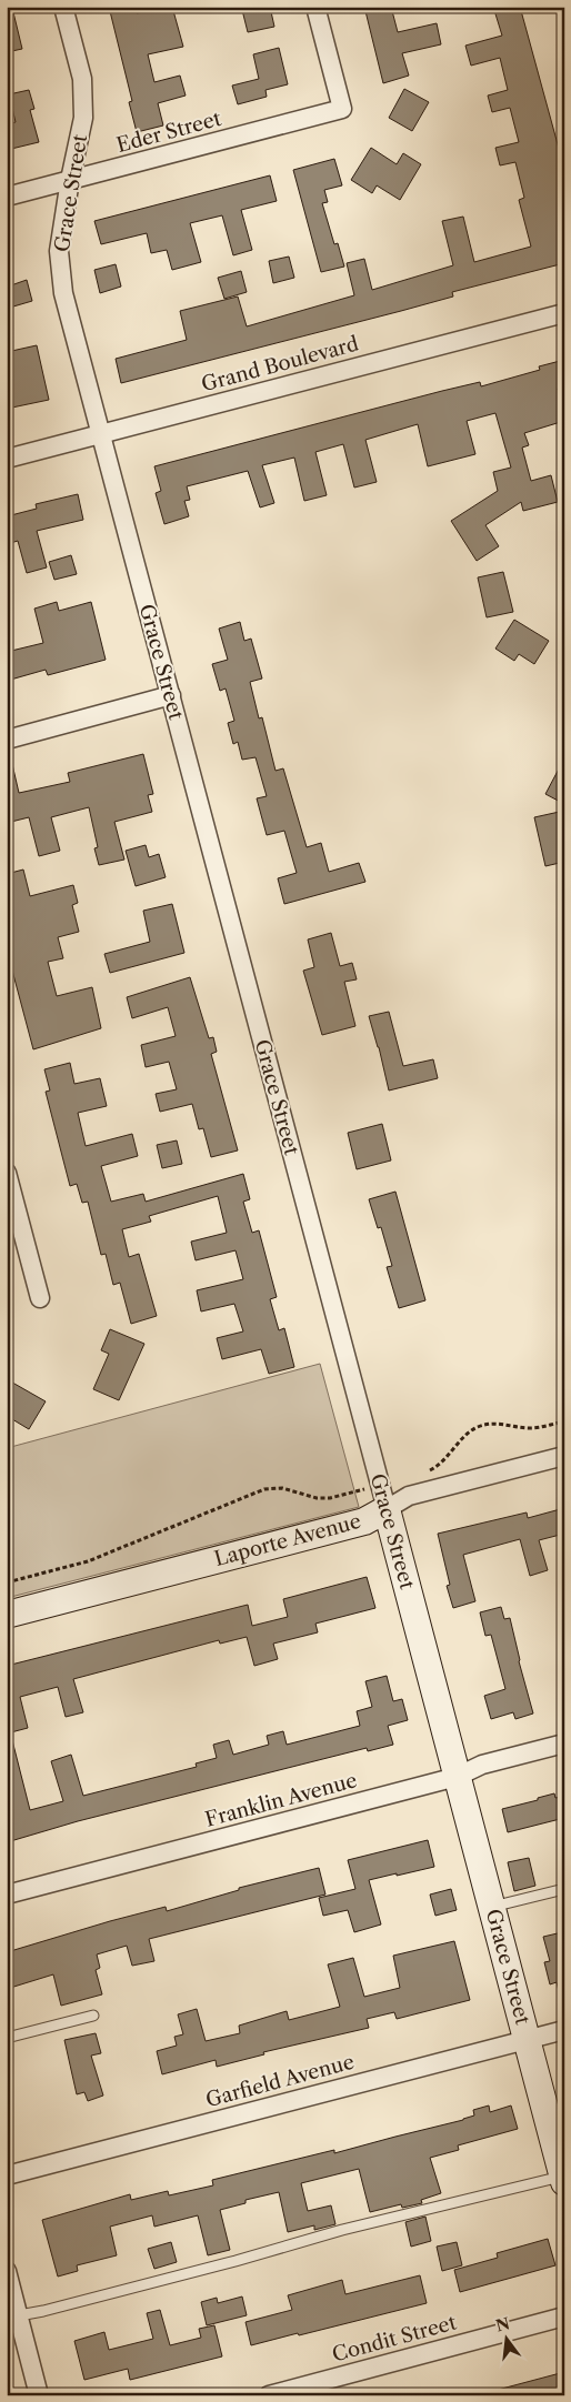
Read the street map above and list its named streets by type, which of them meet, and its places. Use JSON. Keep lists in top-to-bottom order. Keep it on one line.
{"streets":{"street":["Eder Street","Grace Street","Grand Boulevard","Laporte Avenue","Franklin Avenue","Garfield Avenue","Condit Street"]},"crossings":[["Eder Street","Grace Street"],["Grace Street","Grand Boulevard"],["Grace Street","Laporte Avenue"],["Grace Street","Franklin Avenue"],["Grace Street","Garfield Avenue"]],"north":"top"}
